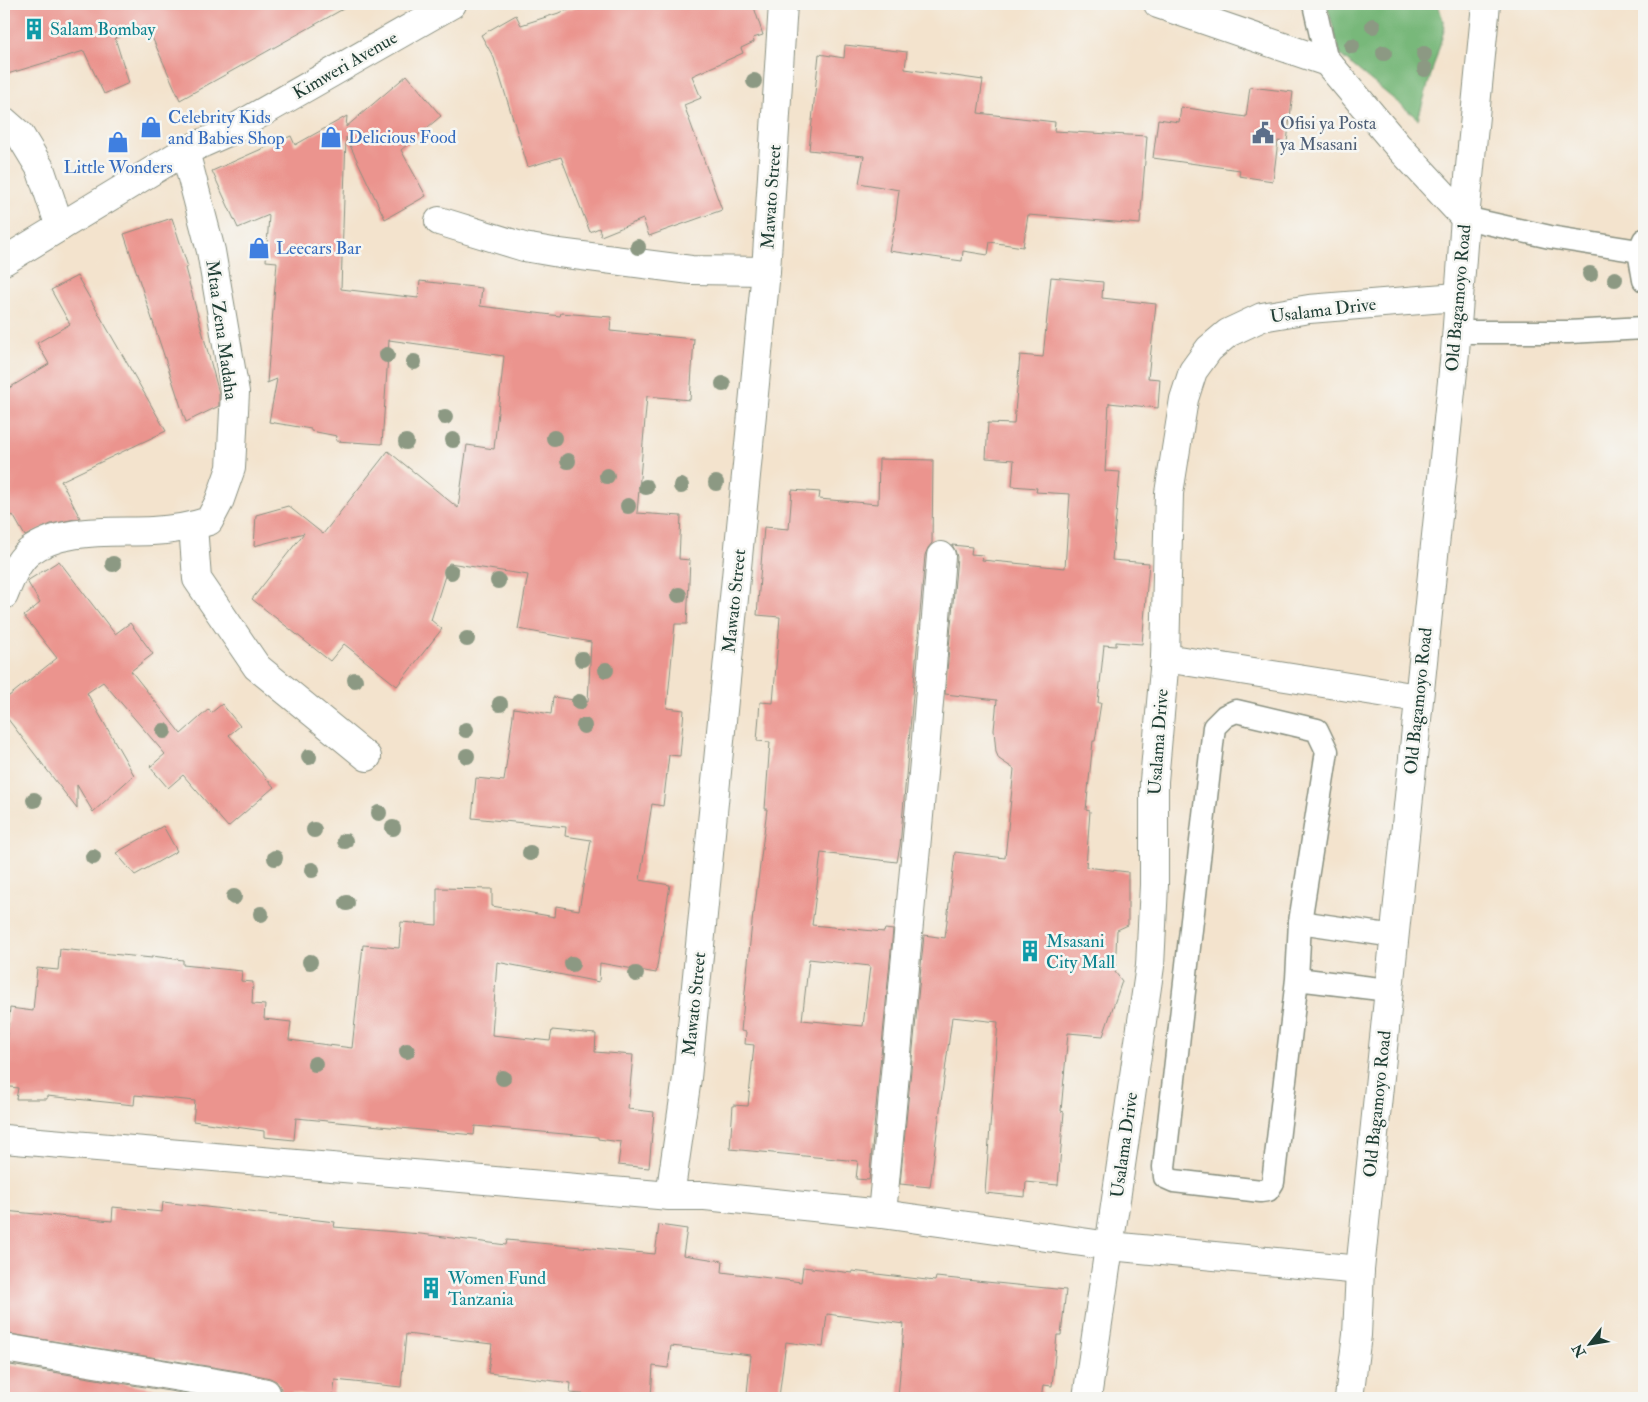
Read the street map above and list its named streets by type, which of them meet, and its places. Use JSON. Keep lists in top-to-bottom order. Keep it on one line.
{"streets":{"street":["Kimweri Avenue","Mawato Street","Old Bagamoyo Road","Usalama Drive","Mtaa Zena Madaha"]},"crossings":[["Kimweri Avenue","Mtaa Zena Madaha"],["Old Bagamoyo Road","Usalama Drive"]],"places":{"building":["Salam Bombay","Msasani City Mall","Women Fund Tanzania"],"shop":["Celebrity Kids and Babies Shop","Delicious Food","Little Wonders","Leecars Bar"],"public building":["Ofisi ya Posta ya Msasani"]},"north":"bottom left"}
